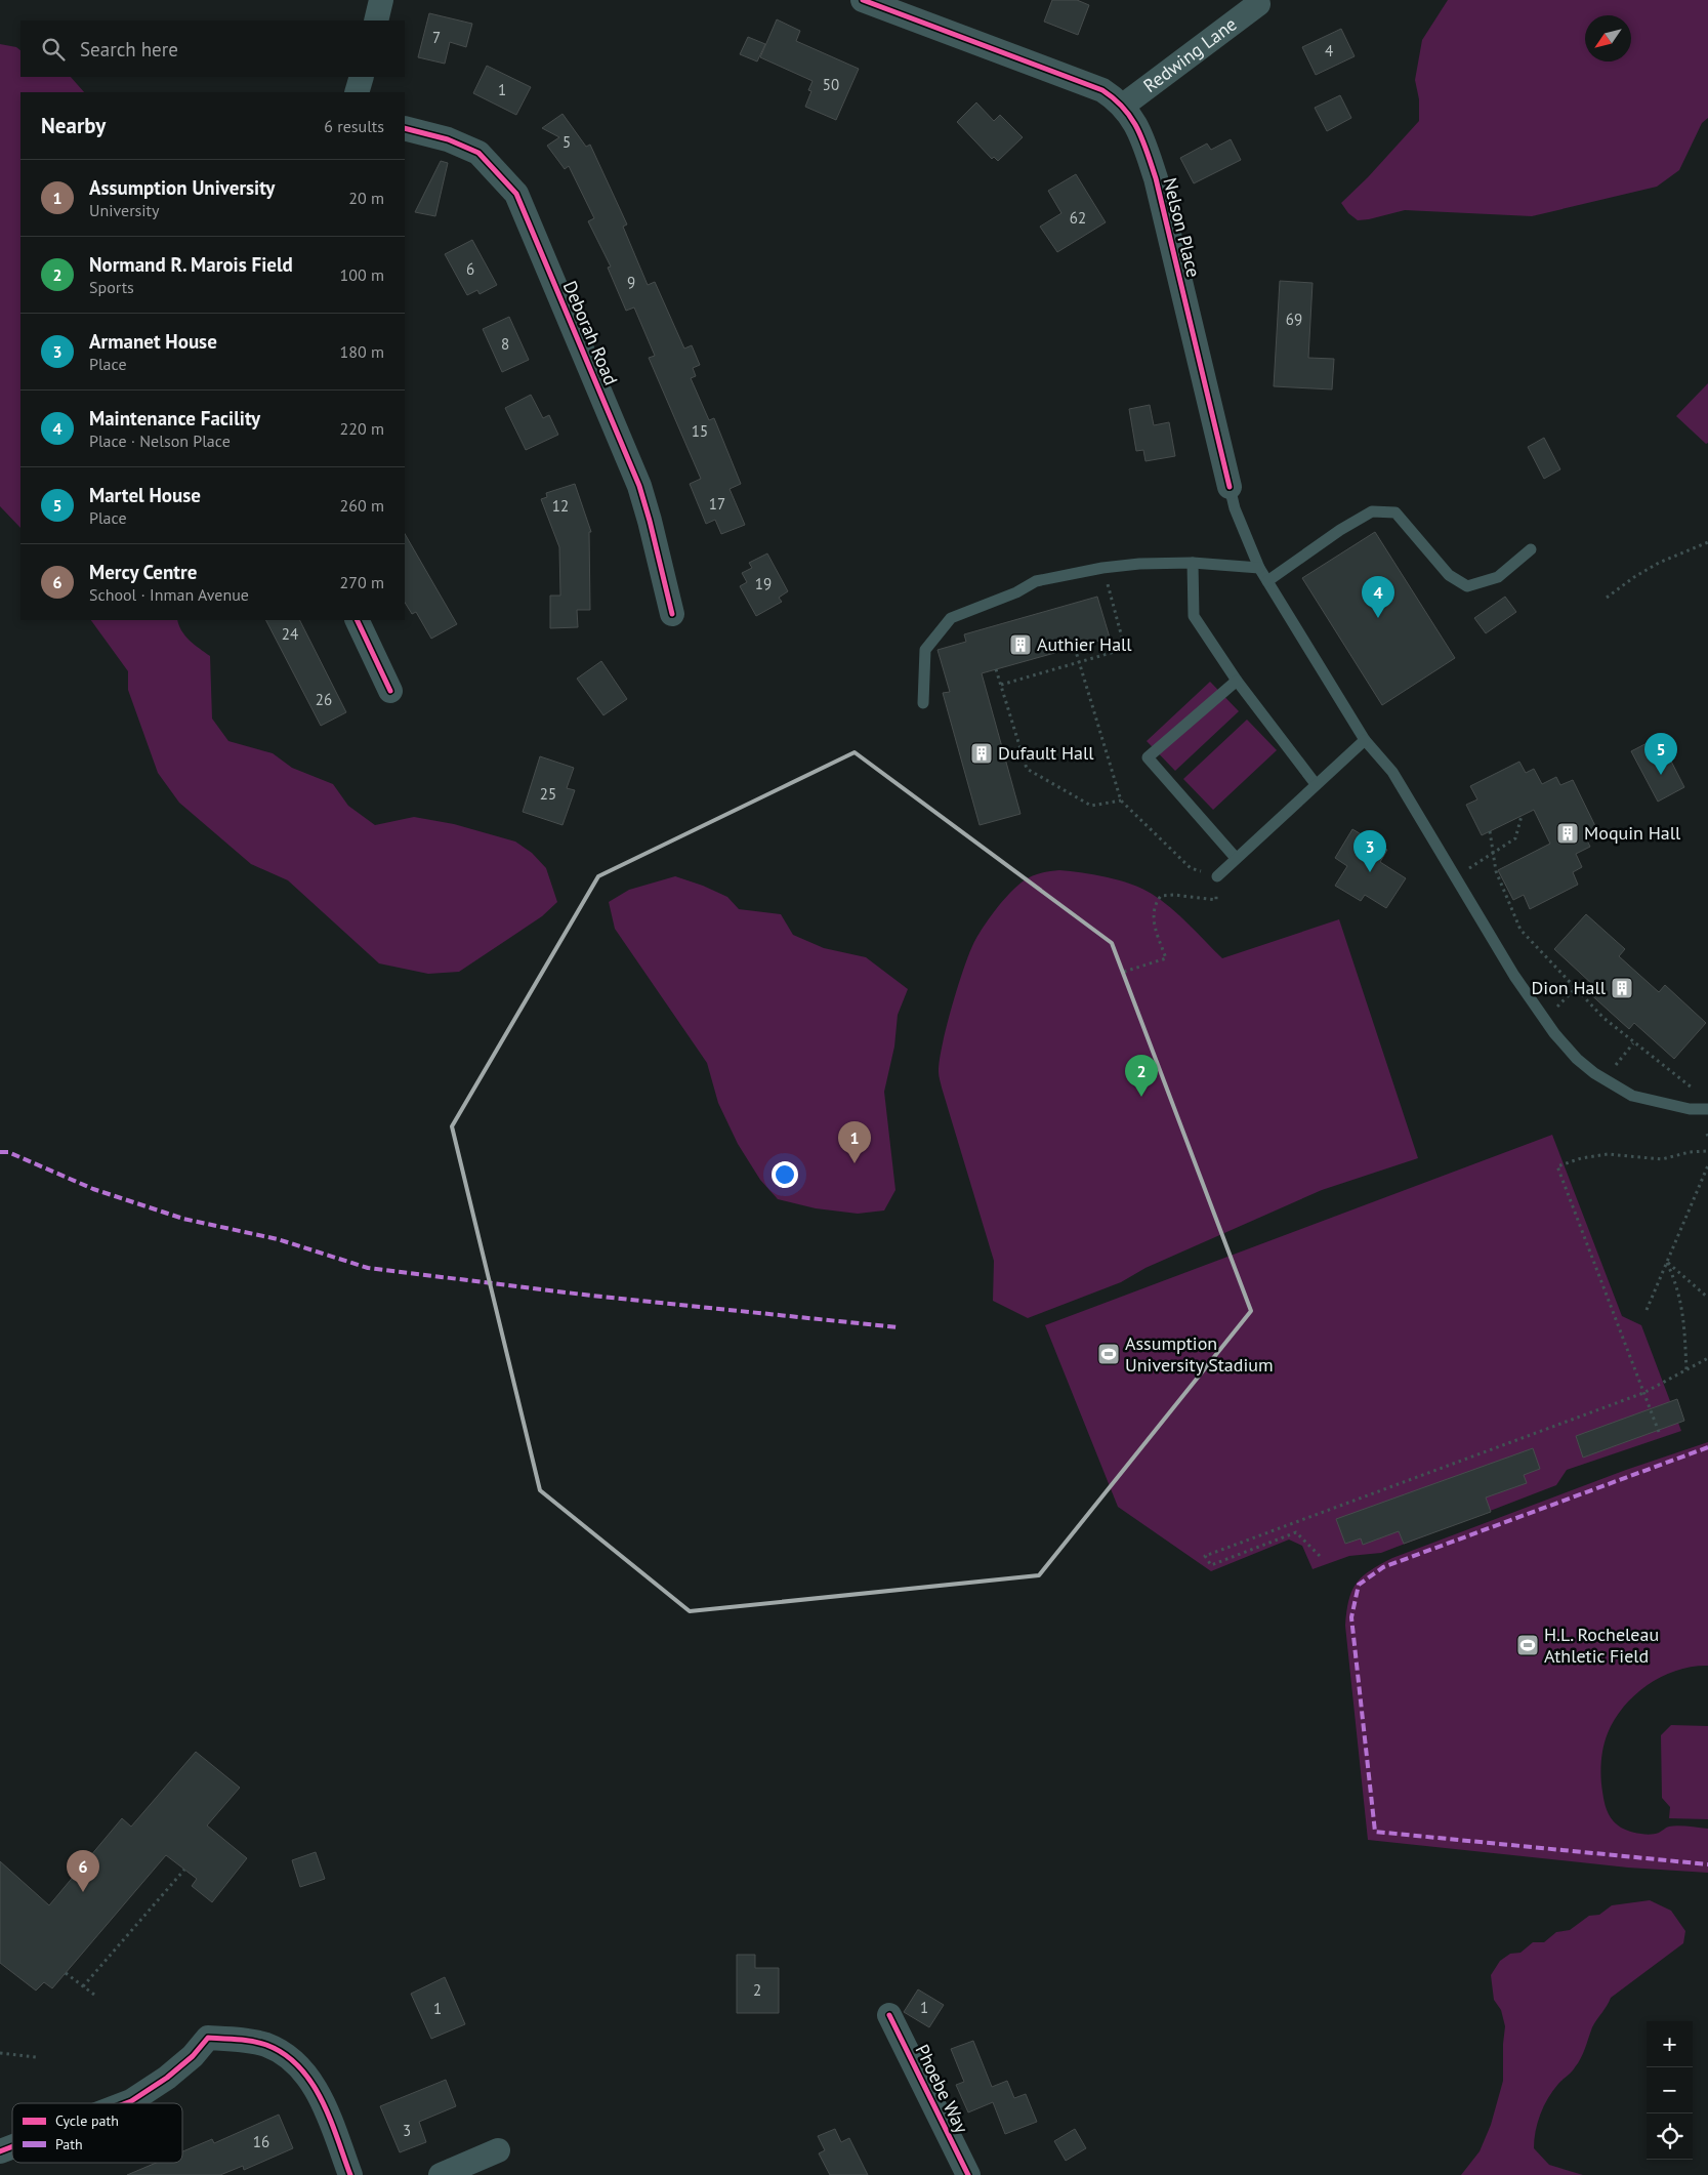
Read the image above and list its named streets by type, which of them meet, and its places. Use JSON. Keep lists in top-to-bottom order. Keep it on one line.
{"streets":{"street":["Redwing Lane","Nelson Place","Deborah Road","Phoebe Way"]},"crossings":[["Redwing Lane","Nelson Place"]],"places":{"building":["Authier Hall","Dufault Hall","Moquin Hall","Dion Hall"],"sports":["Assumption University Stadium","H.L. Rocheleau Athletic Field"]},"house_numbers":["7","4","50","1","5","62","6","9","69","8","15","17","12","19","24","26","25","2","1","1","3","16"],"legend":["Cycle path","Path"],"north":"bottom left","page":{"search":"Search here","heading":["Nearby","6 results"],"list":[{"mark":"1","name":"Assumption University","note":"University","value":"20 m"},{"mark":"2","name":"Normand R. Marois Field","note":"Sports","value":"100 m"},{"mark":"3","name":"Armanet House","note":"Place","value":"180 m"},{"mark":"4","name":"Maintenance Facility","note":"Place · Nelson Place","value":"220 m"},{"mark":"5","name":"Martel House","note":"Place","value":"260 m"},{"mark":"6","name":"Mercy Centre","note":"School · Inman Avenue","value":"270 m"}],"pins":["4","5","3","2","1","6"],"map_buttons":["+","−"]}}
